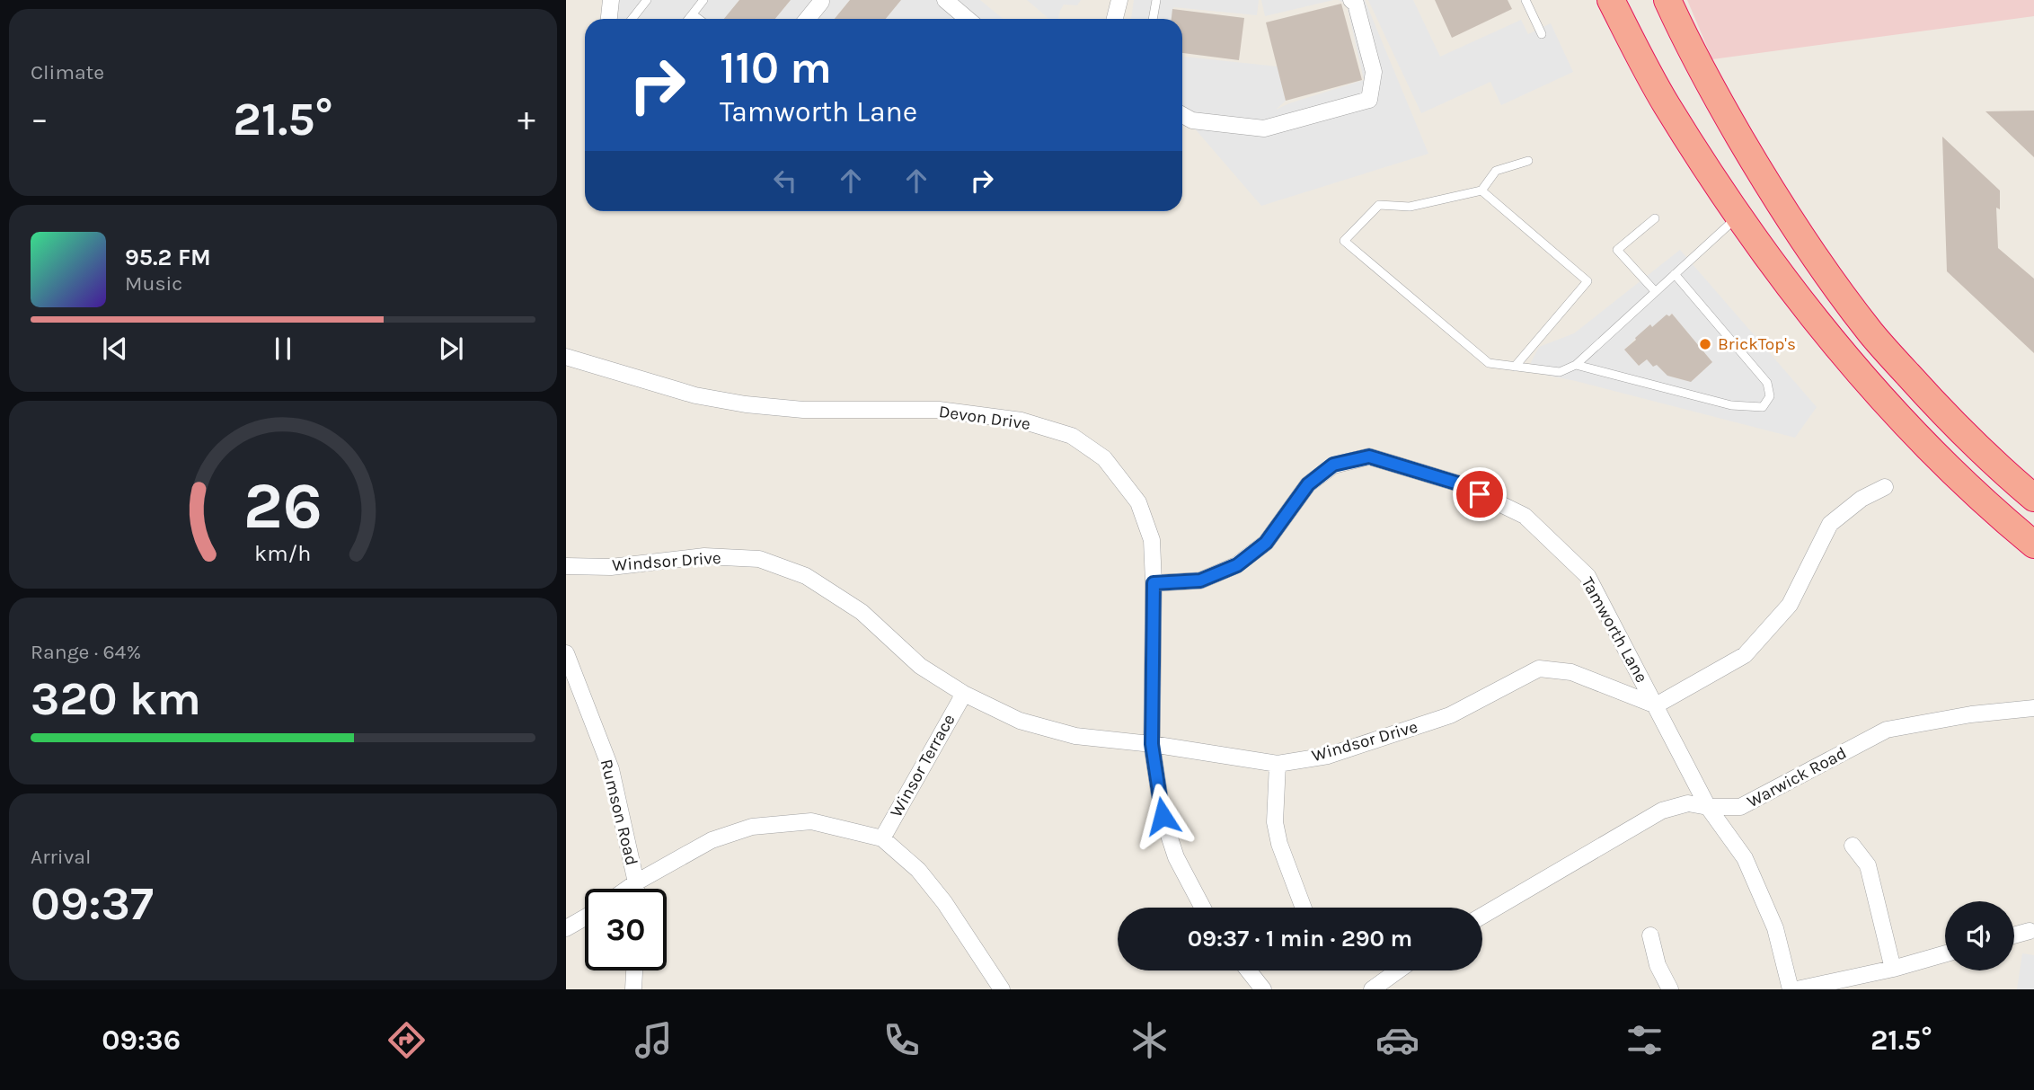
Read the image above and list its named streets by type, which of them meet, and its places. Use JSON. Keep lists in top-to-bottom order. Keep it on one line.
{"streets":{"street":["Devon Drive","Windsor Drive","Tamworth Lane","Winsor Terrace","Warwick Road","Rumson Road"]},"crossings":[["Devon Drive","Windsor Drive"],["Devon Drive","Tamworth Lane"],["Windsor Drive","Tamworth Lane"],["Windsor Drive","Winsor Terrace"]],"places":["BrickTop's"],"page":{"tile":["Climate",["Range · 64%","320 km"],["Arrival","09:37"]],"turn":["110 m","Tamworth Lane"],"heat":["−","21.5°","+"],"song":["95.2 FM","Music"],"limit":"30","trip":"09:37 · 1 min · 290 m","tabs":["09:36","21.5°"],"gauge":["26","km/h"]}}
